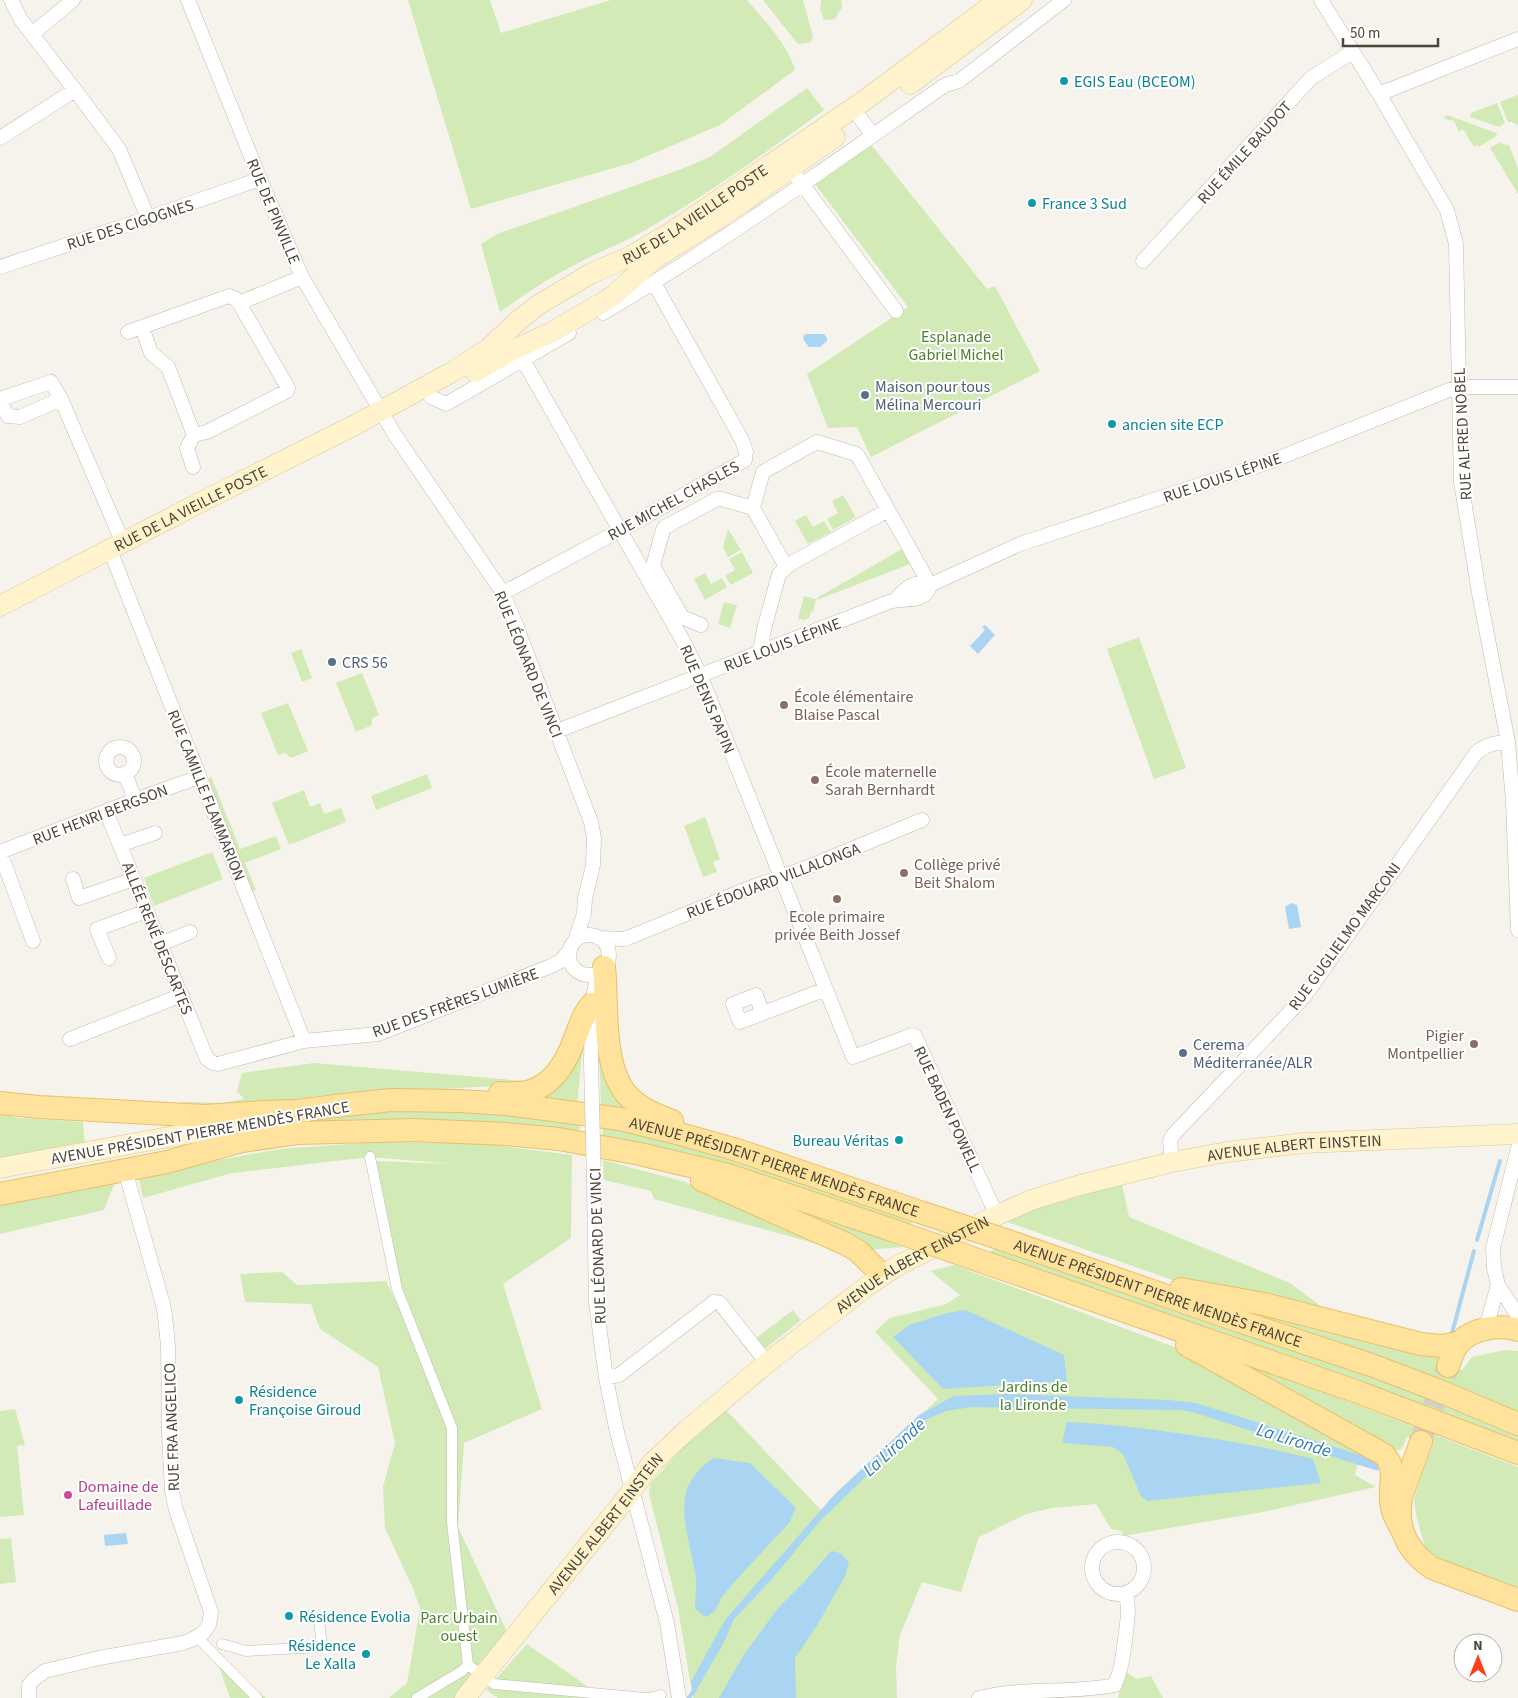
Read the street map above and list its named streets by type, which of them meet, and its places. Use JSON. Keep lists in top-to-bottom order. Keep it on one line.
{"streets":{"main road":["RUE DE LA VIEILLE POSTE","AVENUE PRÉSIDENT PIERRE MENDÈS FRANCE","AVENUE ALBERT EINSTEIN"],"street":["RUE ÉMILE BAUDOT","RUE DE PINVILLE","RUE DES CIGOGNES","RUE ALFRED NOBEL","RUE LOUIS LÉPINE","RUE MICHEL CHASLES","RUE LÉONARD DE VINCI","RUE DENIS PAPIN","RUE CAMILLE FLAMMARION","RUE HENRI BERGSON","RUE ÉDOUARD VILLALONGA","RUE GUGLIELMO MARCONI","ALLÉE RENÉ DESCARTES","RUE DES FRÈRES LUMIÈRE","RUE BADEN POWELL","RUE FRA ANGELICO"]},"crossings":[["RUE ÉMILE BAUDOT","RUE ALFRED NOBEL"],["RUE DE PINVILLE","RUE DE LA VIEILLE POSTE"],["RUE DE PINVILLE","RUE DES CIGOGNES"],["RUE DE PINVILLE","RUE LÉONARD DE VINCI"],["RUE DE LA VIEILLE POSTE","RUE MICHEL CHASLES"],["RUE DE LA VIEILLE POSTE","RUE LÉONARD DE VINCI"],["RUE DE LA VIEILLE POSTE","RUE DENIS PAPIN"],["RUE DE LA VIEILLE POSTE","RUE CAMILLE FLAMMARION"],["RUE ALFRED NOBEL","RUE LOUIS LÉPINE"],["RUE ALFRED NOBEL","RUE GUGLIELMO MARCONI"],["RUE LOUIS LÉPINE","RUE LÉONARD DE VINCI"],["RUE LOUIS LÉPINE","RUE DENIS PAPIN"],["RUE MICHEL CHASLES","RUE LÉONARD DE VINCI"],["RUE MICHEL CHASLES","RUE DENIS PAPIN"],["RUE LÉONARD DE VINCI","RUE ÉDOUARD VILLALONGA"],["RUE LÉONARD DE VINCI","RUE DES FRÈRES LUMIÈRE"],["RUE LÉONARD DE VINCI","AVENUE ALBERT EINSTEIN"],["RUE DENIS PAPIN","RUE ÉDOUARD VILLALONGA"],["RUE DENIS PAPIN","RUE BADEN POWELL"],["RUE CAMILLE FLAMMARION","RUE HENRI BERGSON"],["RUE CAMILLE FLAMMARION","RUE DES FRÈRES LUMIÈRE"],["RUE HENRI BERGSON","ALLÉE RENÉ DESCARTES"],["RUE ÉDOUARD VILLALONGA","RUE DES FRÈRES LUMIÈRE"],["RUE GUGLIELMO MARCONI","AVENUE ALBERT EINSTEIN"],["ALLÉE RENÉ DESCARTES","RUE DES FRÈRES LUMIÈRE"],["RUE BADEN POWELL","AVENUE ALBERT EINSTEIN"]],"water":["La Lironde"],"parks":["Esplanade Gabriel Michel","Jardins de la Lironde","Parc Urbain ouest"],"places":["EGIS Eau (BCEOM)","France 3 Sud","Maison pour tous Mélina Mercouri","ancien site ECP","CRS 56","École élémentaire Blaise Pascal","École maternelle Sarah Bernhardt","Collège privé Beit Shalom","Ecole primaire privée Beith Jossef","Pigier Montpellier","Cerema Méditerranée/ALR","Bureau Véritas","Résidence Françoise Giroud","Domaine de Lafeuillade","Résidence Evolia","Résidence Le Xalla"],"scale_bar":"50 m","north":"top"}
